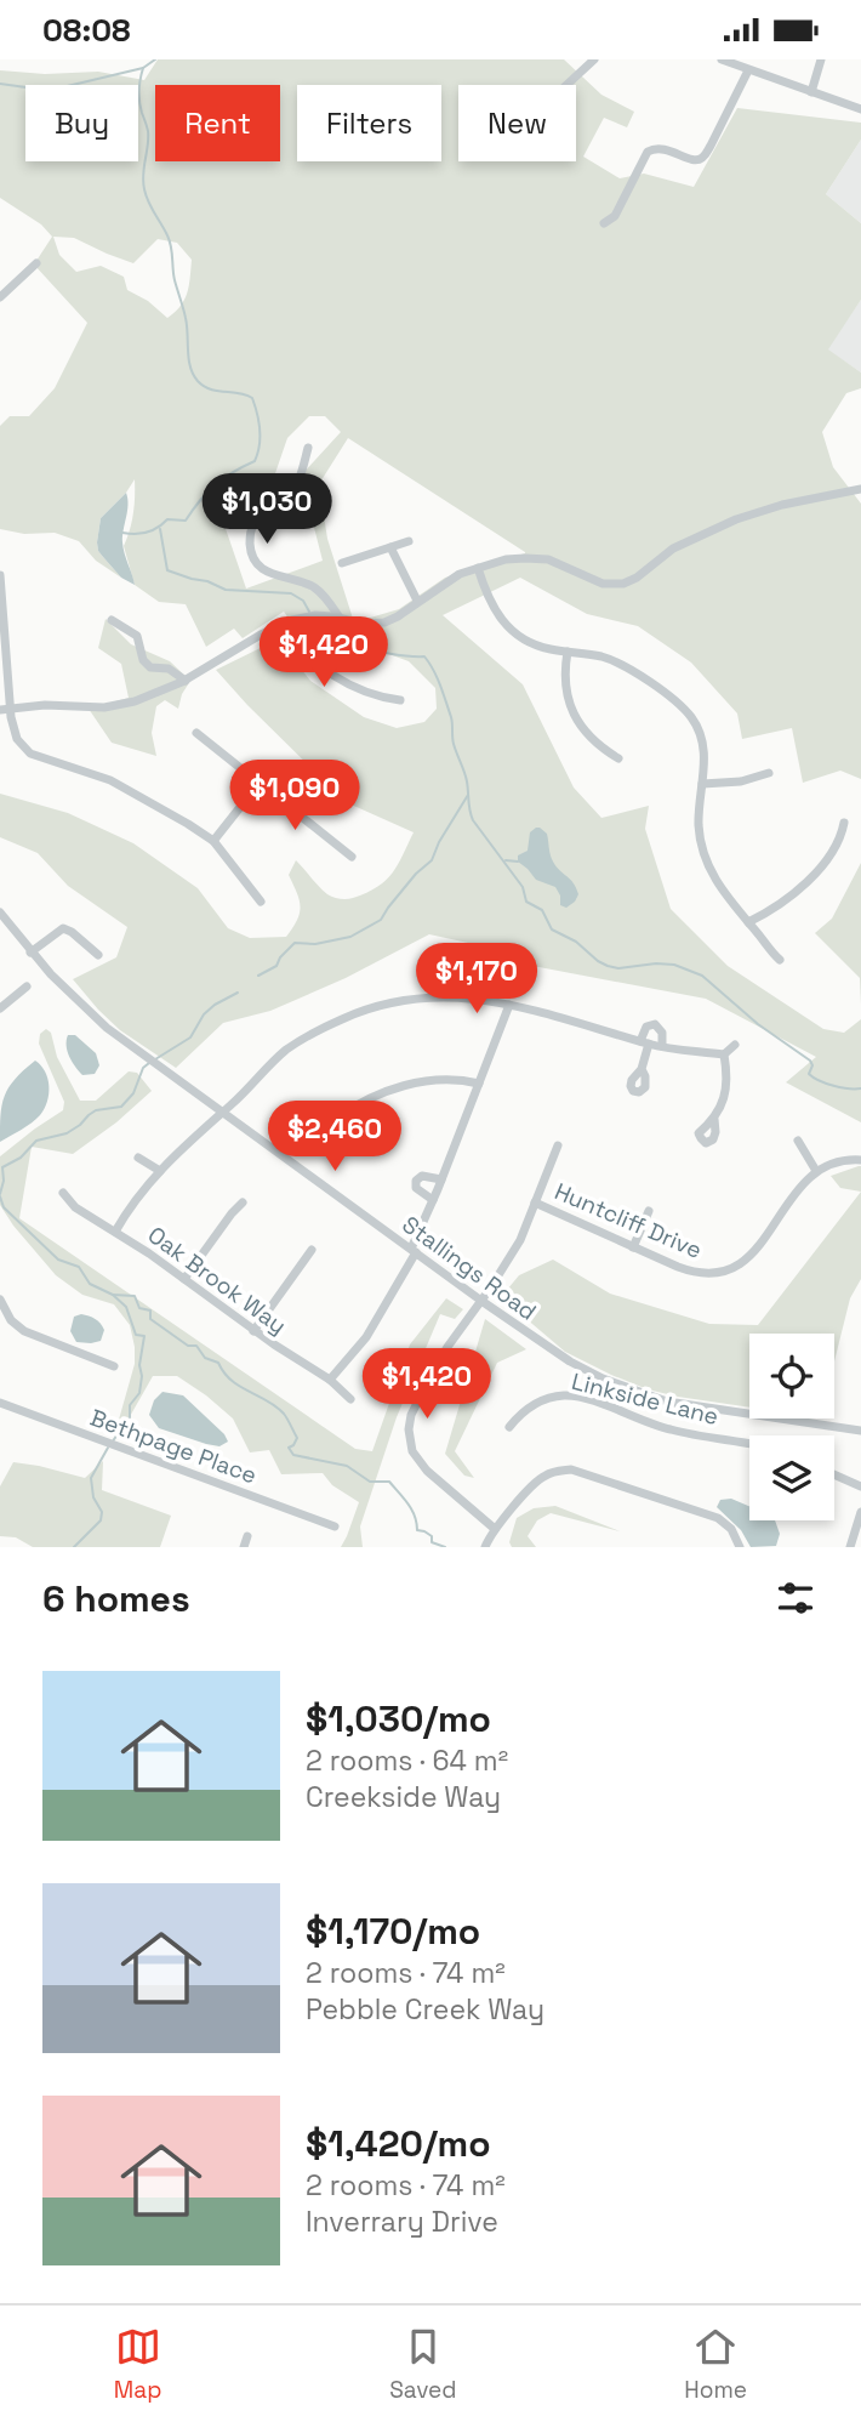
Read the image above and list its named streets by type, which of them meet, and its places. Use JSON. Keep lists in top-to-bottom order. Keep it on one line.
{"streets":{"street":["Huntcliff Drive","Stallings Road","Oak Brook Way","Linkside Lane","Bethpage Place"]},"page":{"status":"08:08","chip":["Buy","Rent","Filters","New"],"price":["$1,030","$1,420","$1,090","$1,170","$2,460","$1,420"],"heading":"6 homes","list":[{"name":"$1,030/mo","note":"2 rooms · 64 m² · Creekside Way"},{"name":"$1,170/mo","note":"2 rooms · 74 m² · Pebble Creek Way"},{"name":"$1,420/mo","note":"2 rooms · 74 m² · Inverrary Drive"}],"tabs":["Map","Saved","Home"]}}
